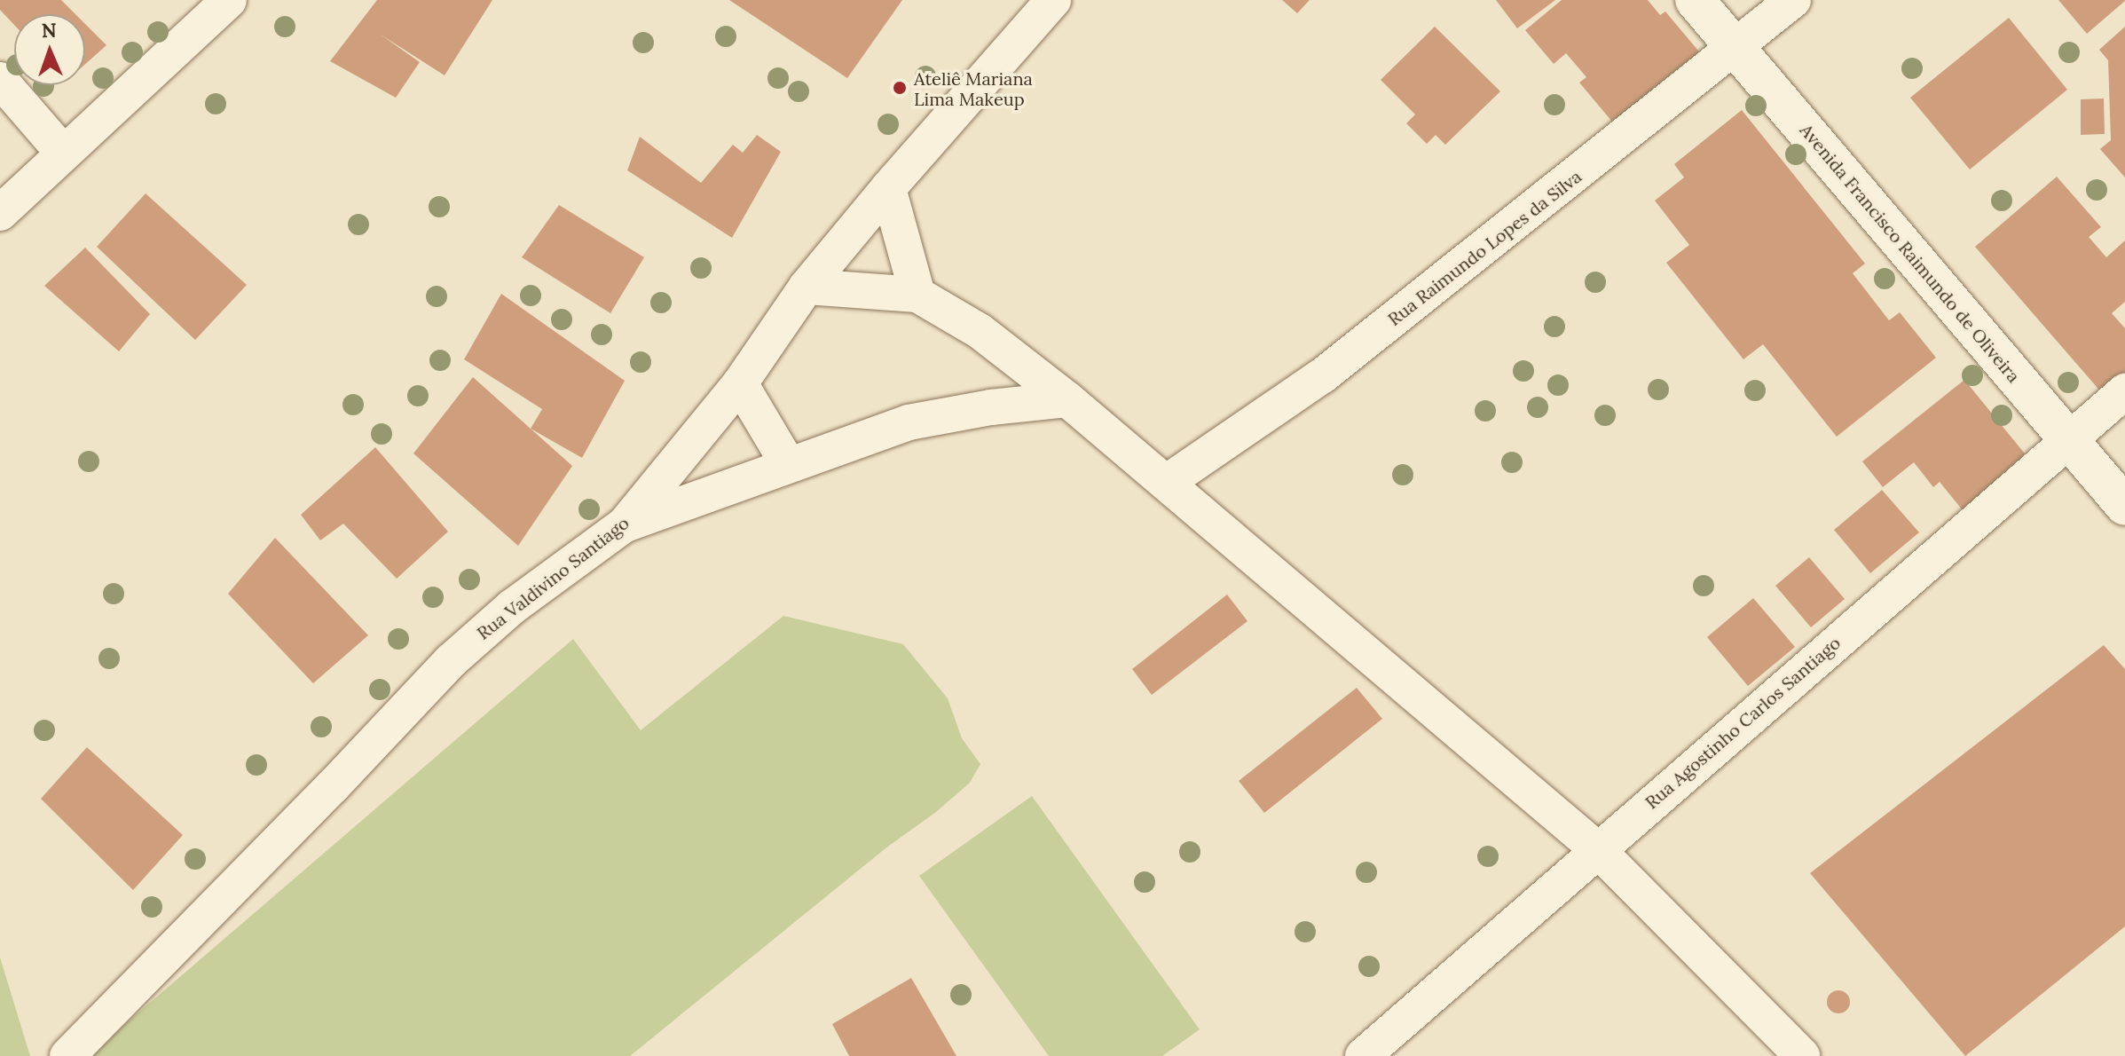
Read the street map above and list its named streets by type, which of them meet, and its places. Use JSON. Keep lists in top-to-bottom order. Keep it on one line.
{"streets":{"street":["Rua Raimundo Lopes da Silva","Avenida Francisco Raimundo de Oliveira","Rua Valdivino Santiago","Rua Agostinho Carlos Santiago"]},"crossings":[["Rua Raimundo Lopes da Silva","Avenida Francisco Raimundo de Oliveira"],["Avenida Francisco Raimundo de Oliveira","Rua Agostinho Carlos Santiago"]],"places":["Ateliê Mariana Lima Makeup"],"north":"top"}
